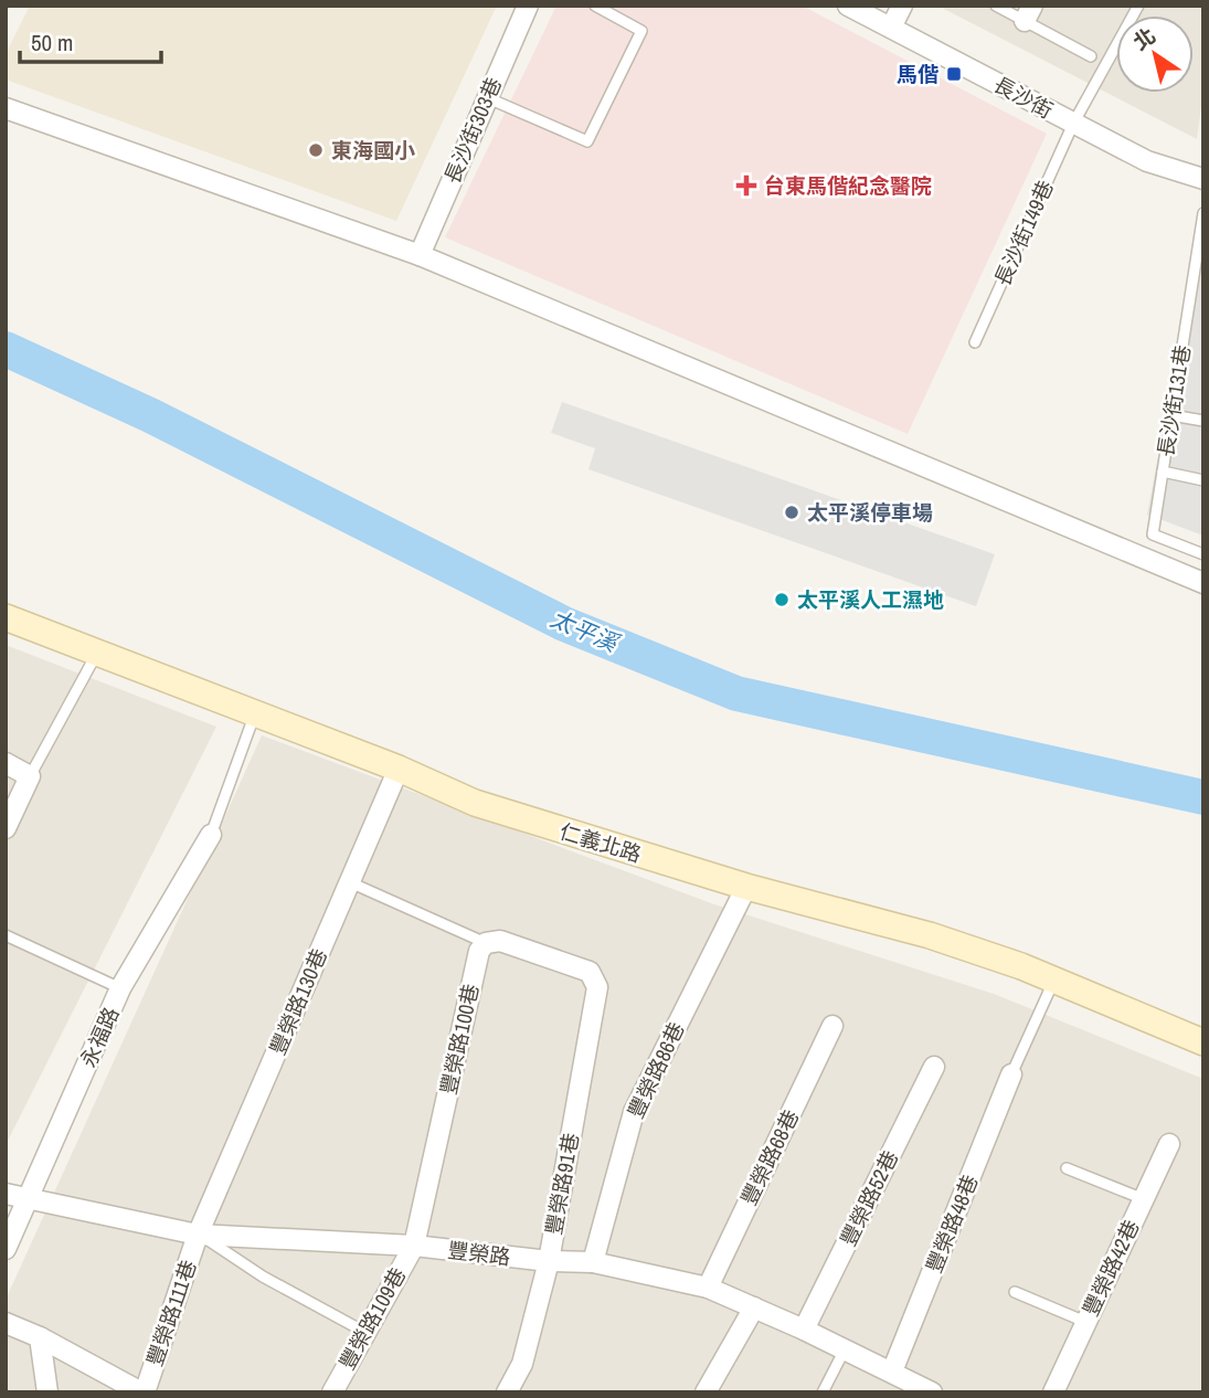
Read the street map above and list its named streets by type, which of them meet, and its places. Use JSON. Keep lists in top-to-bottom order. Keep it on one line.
{"streets":{"street":["長沙街","長沙街303巷","仁義北路","豐榮路130巷","永福路","豐榮路100巷","豐榮路86巷","豐榮路68巷","豐榮路91巷","豐榮路52巷","豐榮路48巷","豐榮路","豐榮路42巷","豐榮路111巷","豐榮路109巷"],"lane":["長沙街149巷","長沙街131巷"]},"crossings":[["長沙街","長沙街149巷"],["仁義北路","豐榮路130巷"],["仁義北路","豐榮路86巷"],["豐榮路130巷","豐榮路"],["豐榮路130巷","豐榮路111巷"],["永福路","豐榮路"],["豐榮路100巷","豐榮路91巷"],["豐榮路100巷","豐榮路"],["豐榮路100巷","豐榮路109巷"],["豐榮路86巷","豐榮路"],["豐榮路68巷","豐榮路"],["豐榮路91巷","豐榮路"],["豐榮路52巷","豐榮路"],["豐榮路48巷","豐榮路"],["豐榮路","豐榮路111巷"],["豐榮路","豐榮路109巷"]],"water":["太平溪"],"places":{"transit":["馬偕"],"other":["東海國小","太平溪停車場","太平溪人工濕地"],"health":["台東馬偕紀念醫院"]},"scale_bar":"50 m","north":"top left"}
